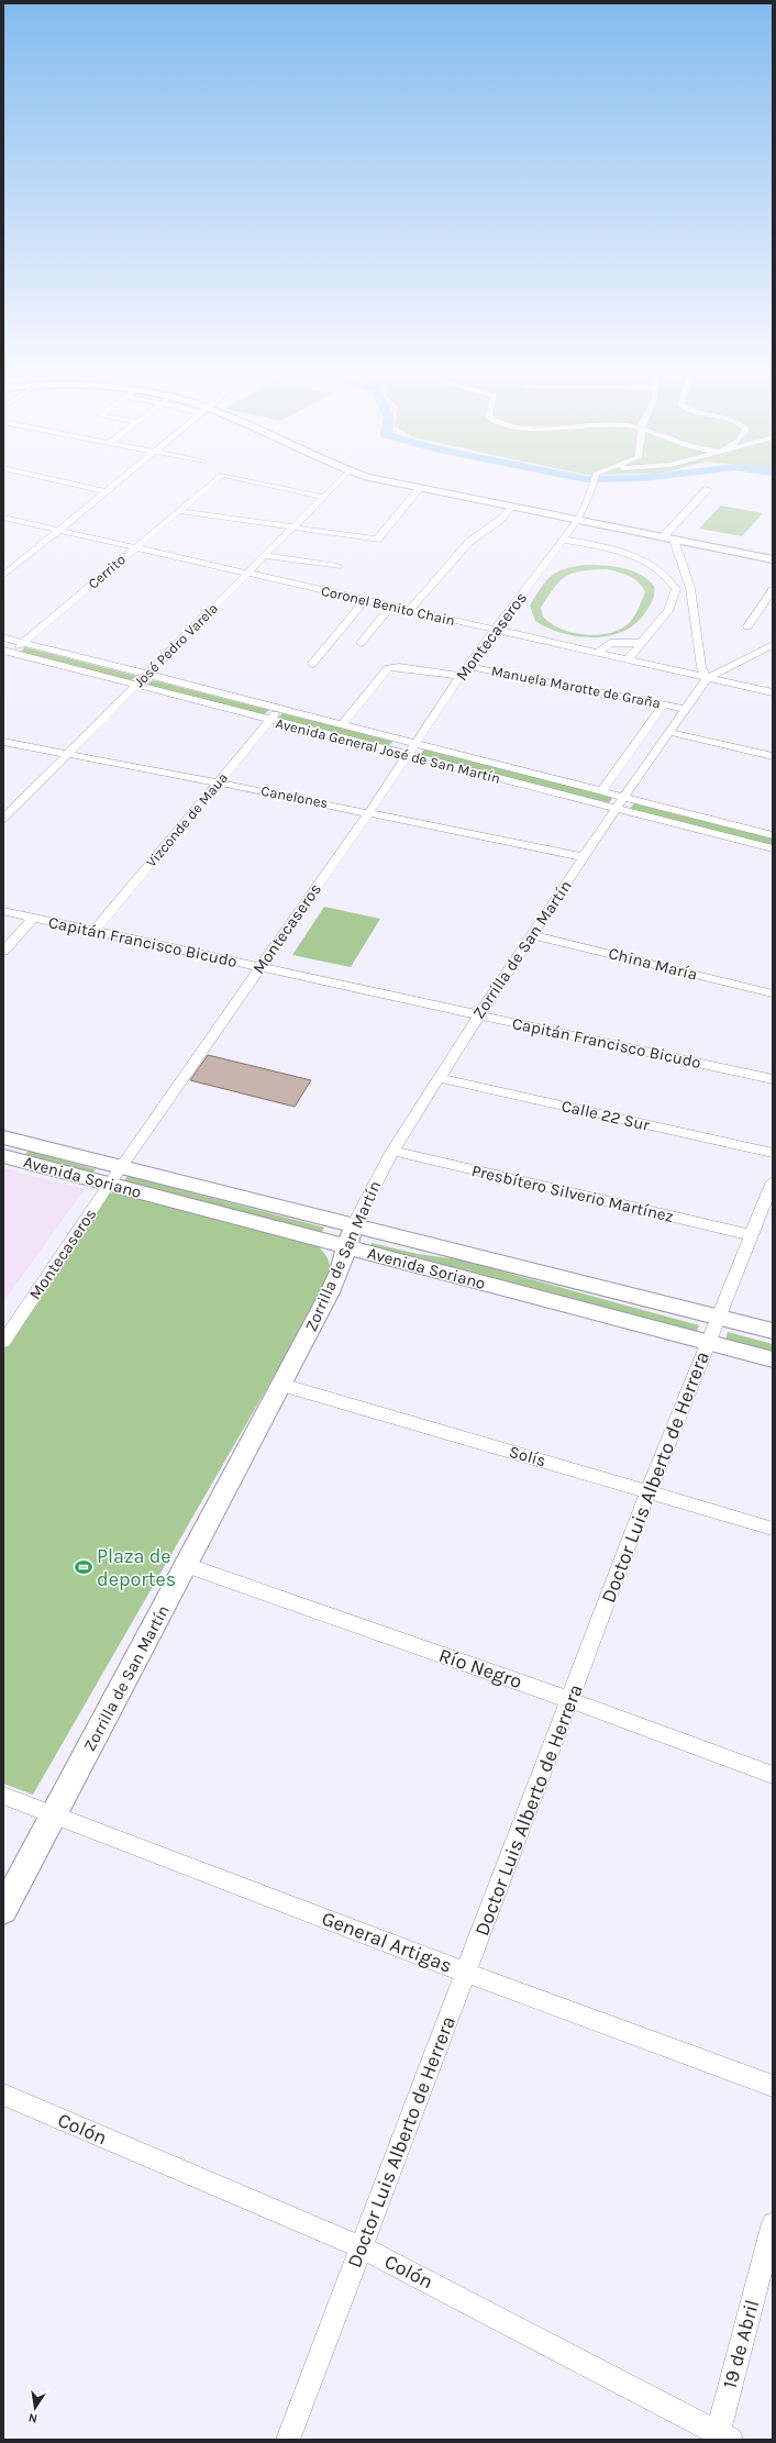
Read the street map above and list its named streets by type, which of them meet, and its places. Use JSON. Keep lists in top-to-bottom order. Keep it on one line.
{"streets":{"street":["Cerrito","Coronel Benito Chain","Montecaseros","José Pedro Varela","Manuela Marotte de Graña","Avenida General José de San Martín","Canelones","Vizconde de Maua","Capitán Francisco Bicudo","Zorrilla de San Martín","China María","Calle 22 Sur","Avenida Soriano","Presbítero Silverio Martínez","Solís","Doctor Luis Alberto de Herrera","Río Negro","General Artigas","Colón","19 de Abril"]},"crossings":[["Cerrito","Coronel Benito Chain"],["Cerrito","José Pedro Varela"],["Cerrito","Avenida General José de San Martín"],["Coronel Benito Chain","Montecaseros"],["Coronel Benito Chain","José Pedro Varela"],["Coronel Benito Chain","Zorrilla de San Martín"],["Montecaseros","Manuela Marotte de Graña"],["Montecaseros","Avenida General José de San Martín"],["Montecaseros","Canelones"],["Montecaseros","Capitán Francisco Bicudo"],["Montecaseros","Avenida Soriano"],["José Pedro Varela","Avenida General José de San Martín"],["José Pedro Varela","Canelones"],["Manuela Marotte de Graña","Zorrilla de San Martín"],["Avenida General José de San Martín","Vizconde de Maua"],["Avenida General José de San Martín","Zorrilla de San Martín"],["Canelones","Vizconde de Maua"],["Canelones","Zorrilla de San Martín"],["Vizconde de Maua","Capitán Francisco Bicudo"],["Capitán Francisco Bicudo","Zorrilla de San Martín"],["Zorrilla de San Martín","China María"],["Zorrilla de San Martín","Calle 22 Sur"],["Zorrilla de San Martín","Avenida Soriano"],["Zorrilla de San Martín","Presbítero Silverio Martínez"],["Zorrilla de San Martín","Solís"],["Zorrilla de San Martín","Río Negro"],["Zorrilla de San Martín","General Artigas"],["Avenida Soriano","Doctor Luis Alberto de Herrera"],["Presbítero Silverio Martínez","Doctor Luis Alberto de Herrera"],["Solís","Doctor Luis Alberto de Herrera"],["Doctor Luis Alberto de Herrera","Río Negro"],["Doctor Luis Alberto de Herrera","General Artigas"],["Doctor Luis Alberto de Herrera","Colón"],["Colón","19 de Abril"]],"places":{"sports":["Plaza de deportes"]},"north":"bottom"}
